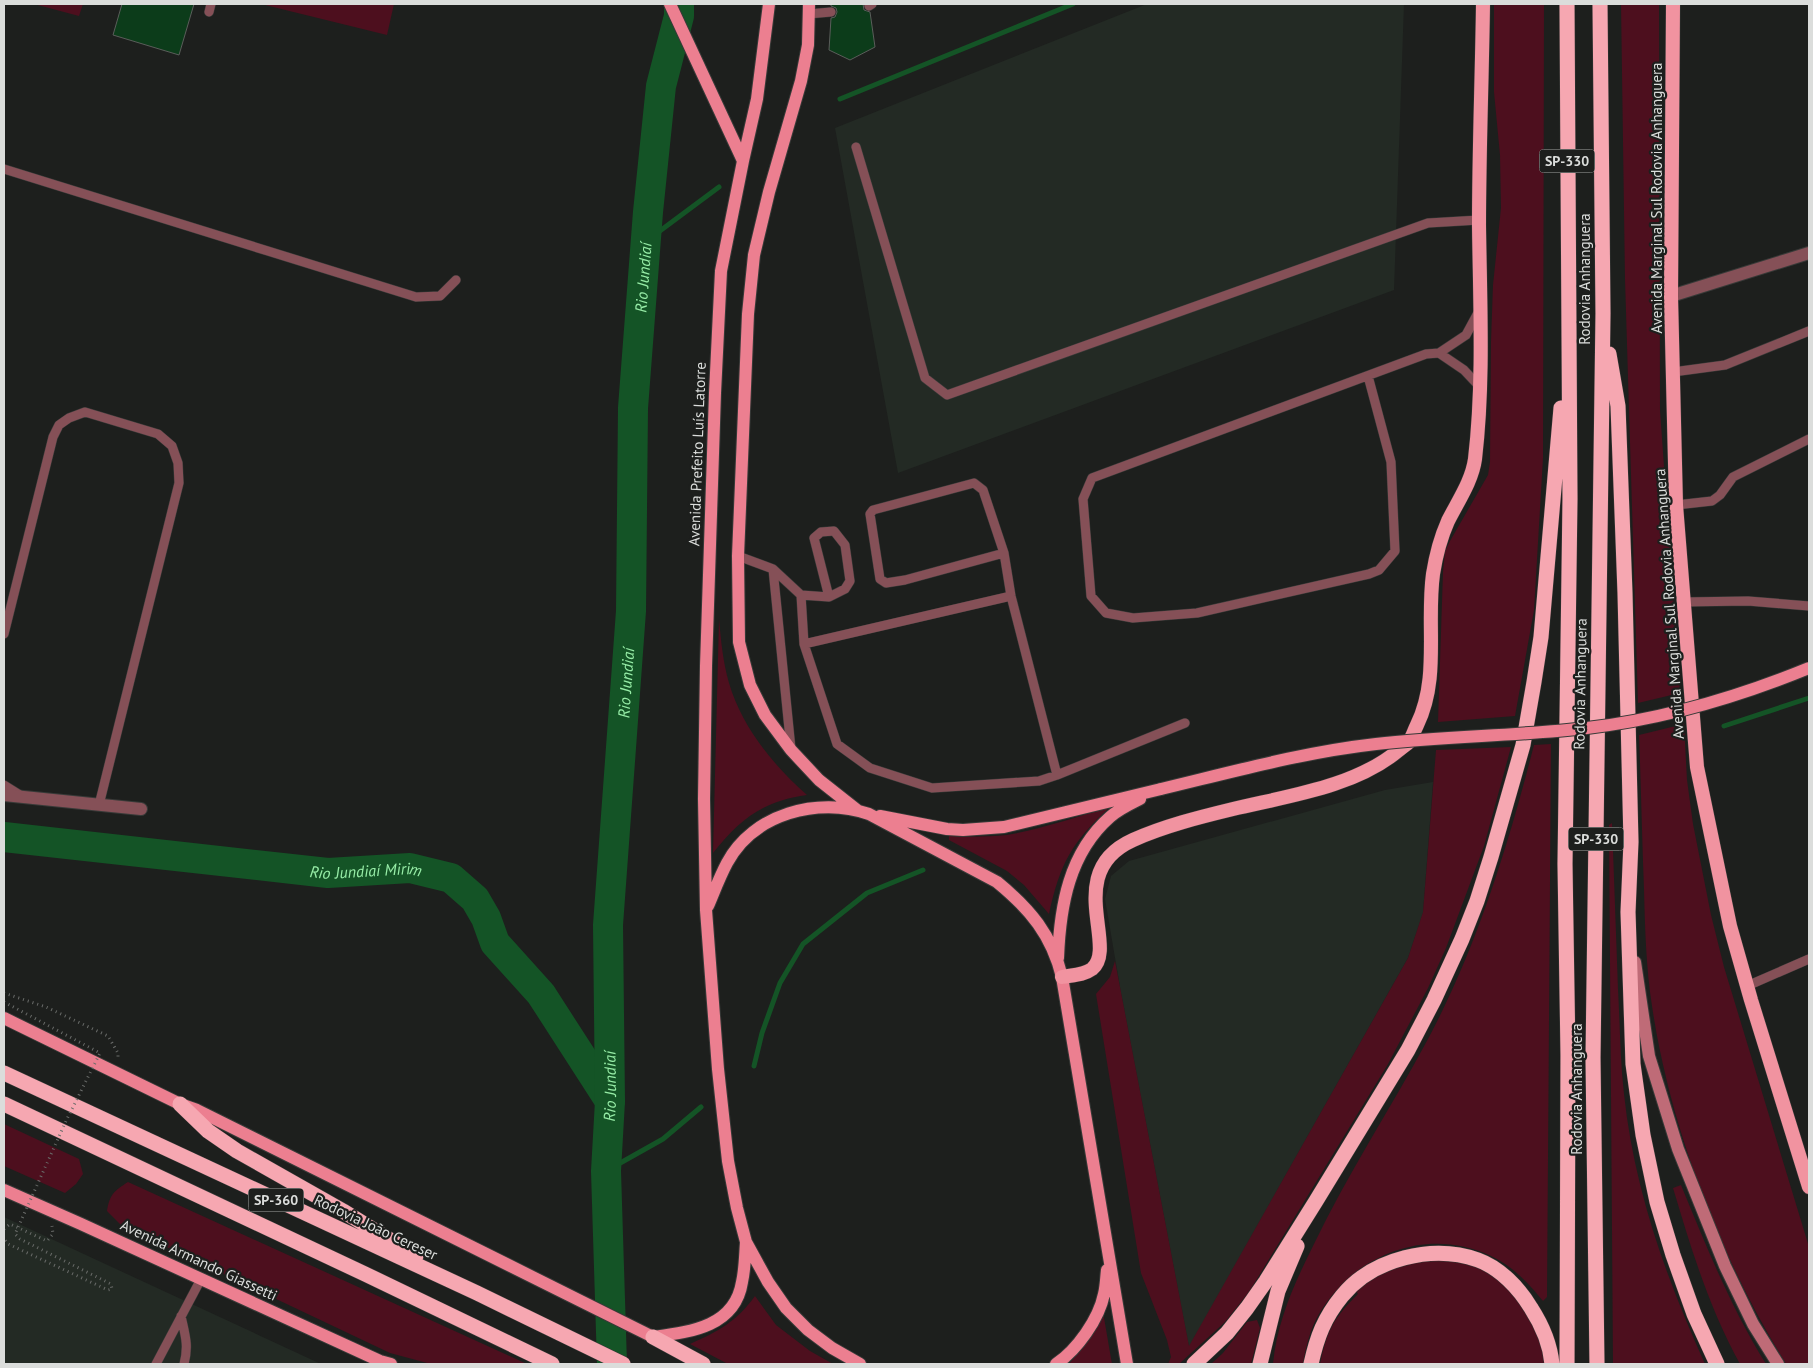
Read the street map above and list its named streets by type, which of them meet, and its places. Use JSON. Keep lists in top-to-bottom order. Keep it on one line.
{"streets":{"highway":["SP-330","Avenida Marginal Sul Rodovia Anhanguera","Rodovia Anhanguera","SP-360","Rodovia João Cereser"],"main road":["Avenida Prefeito Luís Latorre","Avenida Armando Giassetti"]},"water":["Rio Jundiaí","Rio Jundiaí Mirim"]}
